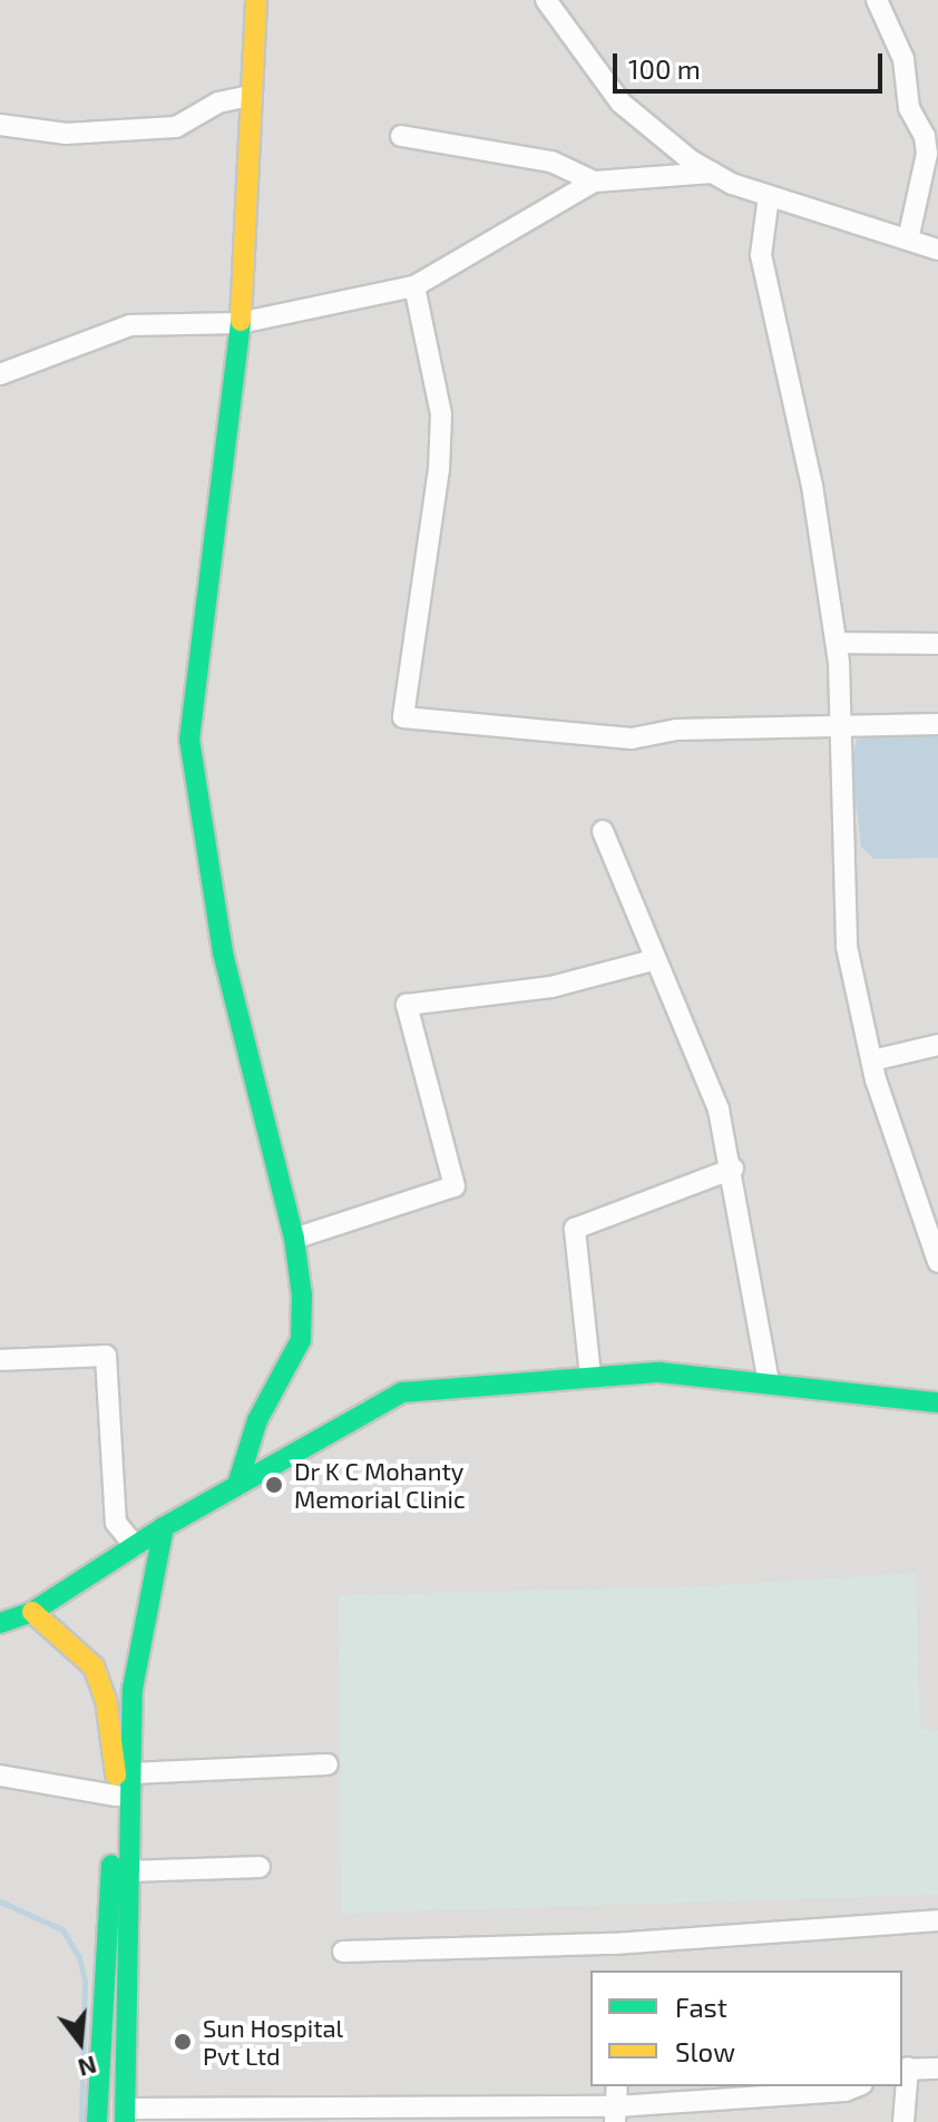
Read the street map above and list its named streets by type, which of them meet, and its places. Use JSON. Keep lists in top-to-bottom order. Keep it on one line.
{"places":["Dr K C Mohanty Memorial Clinic","Sun Hospital Pvt Ltd"],"legend":["Fast","Slow"],"scale_bar":"100 m","north":"bottom"}
